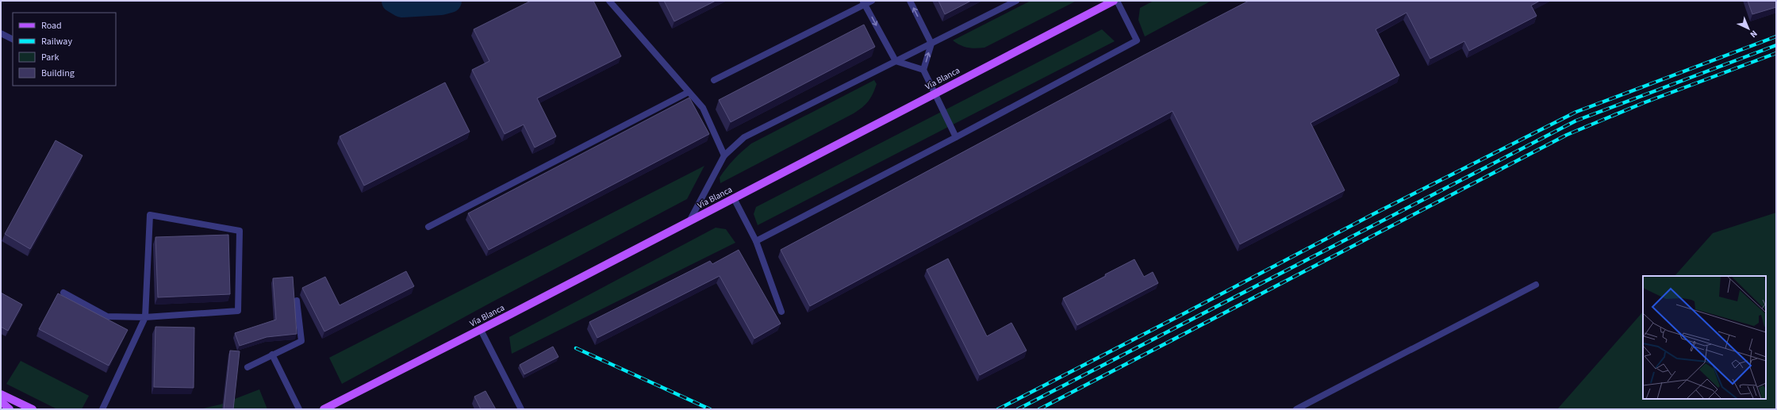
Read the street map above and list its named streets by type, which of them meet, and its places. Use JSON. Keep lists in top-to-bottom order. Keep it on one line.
{"streets":{"main road":["Vía Blanca"]},"legend":["Road","Railway","Park","Building"],"north":"bottom right"}
